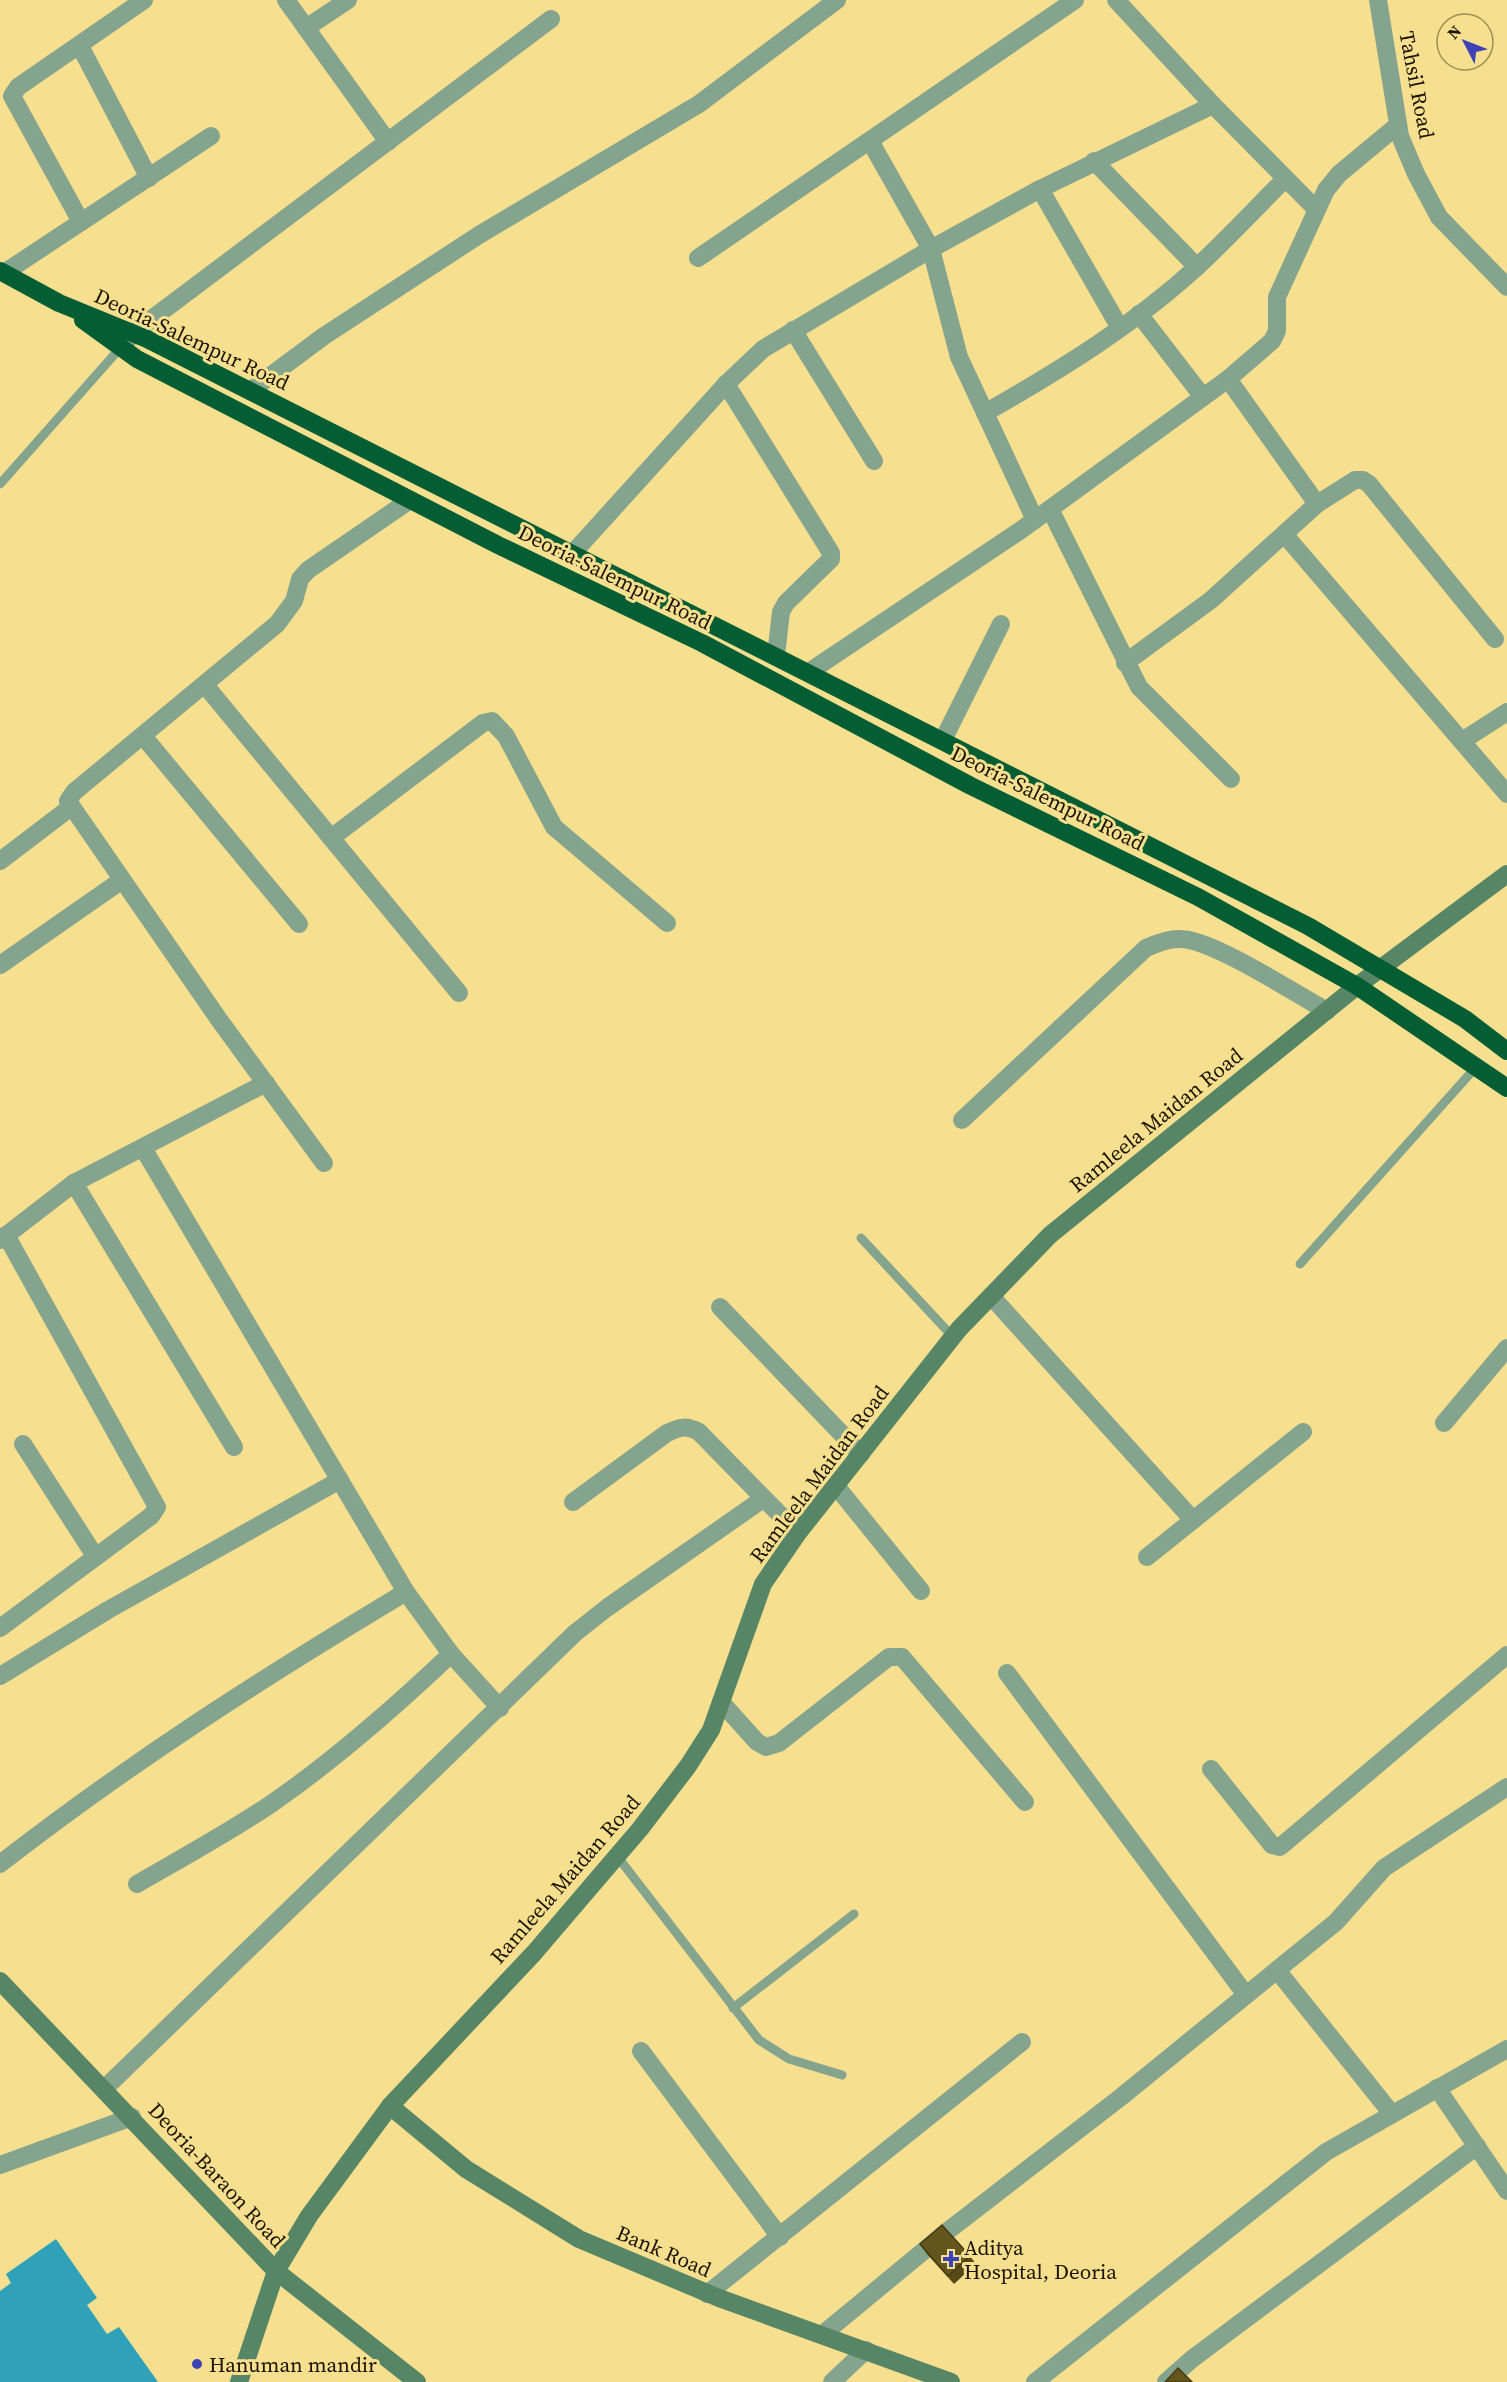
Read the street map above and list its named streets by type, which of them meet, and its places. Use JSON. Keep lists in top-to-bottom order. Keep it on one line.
{"streets":{"highway":["Deoria-Salempur Road"],"street":["Tahsil Road","Ramleela Maidan Road","Deoria-Baraon Road","Bank Road"]},"crossings":[["Deoria-Salempur Road","Ramleela Maidan Road"],["Ramleela Maidan Road","Deoria-Baraon Road"],["Ramleela Maidan Road","Bank Road"]],"places":{"health":["Aditya Hospital, Deoria"],"other":["Hanuman mandir"]},"north":"top left"}
